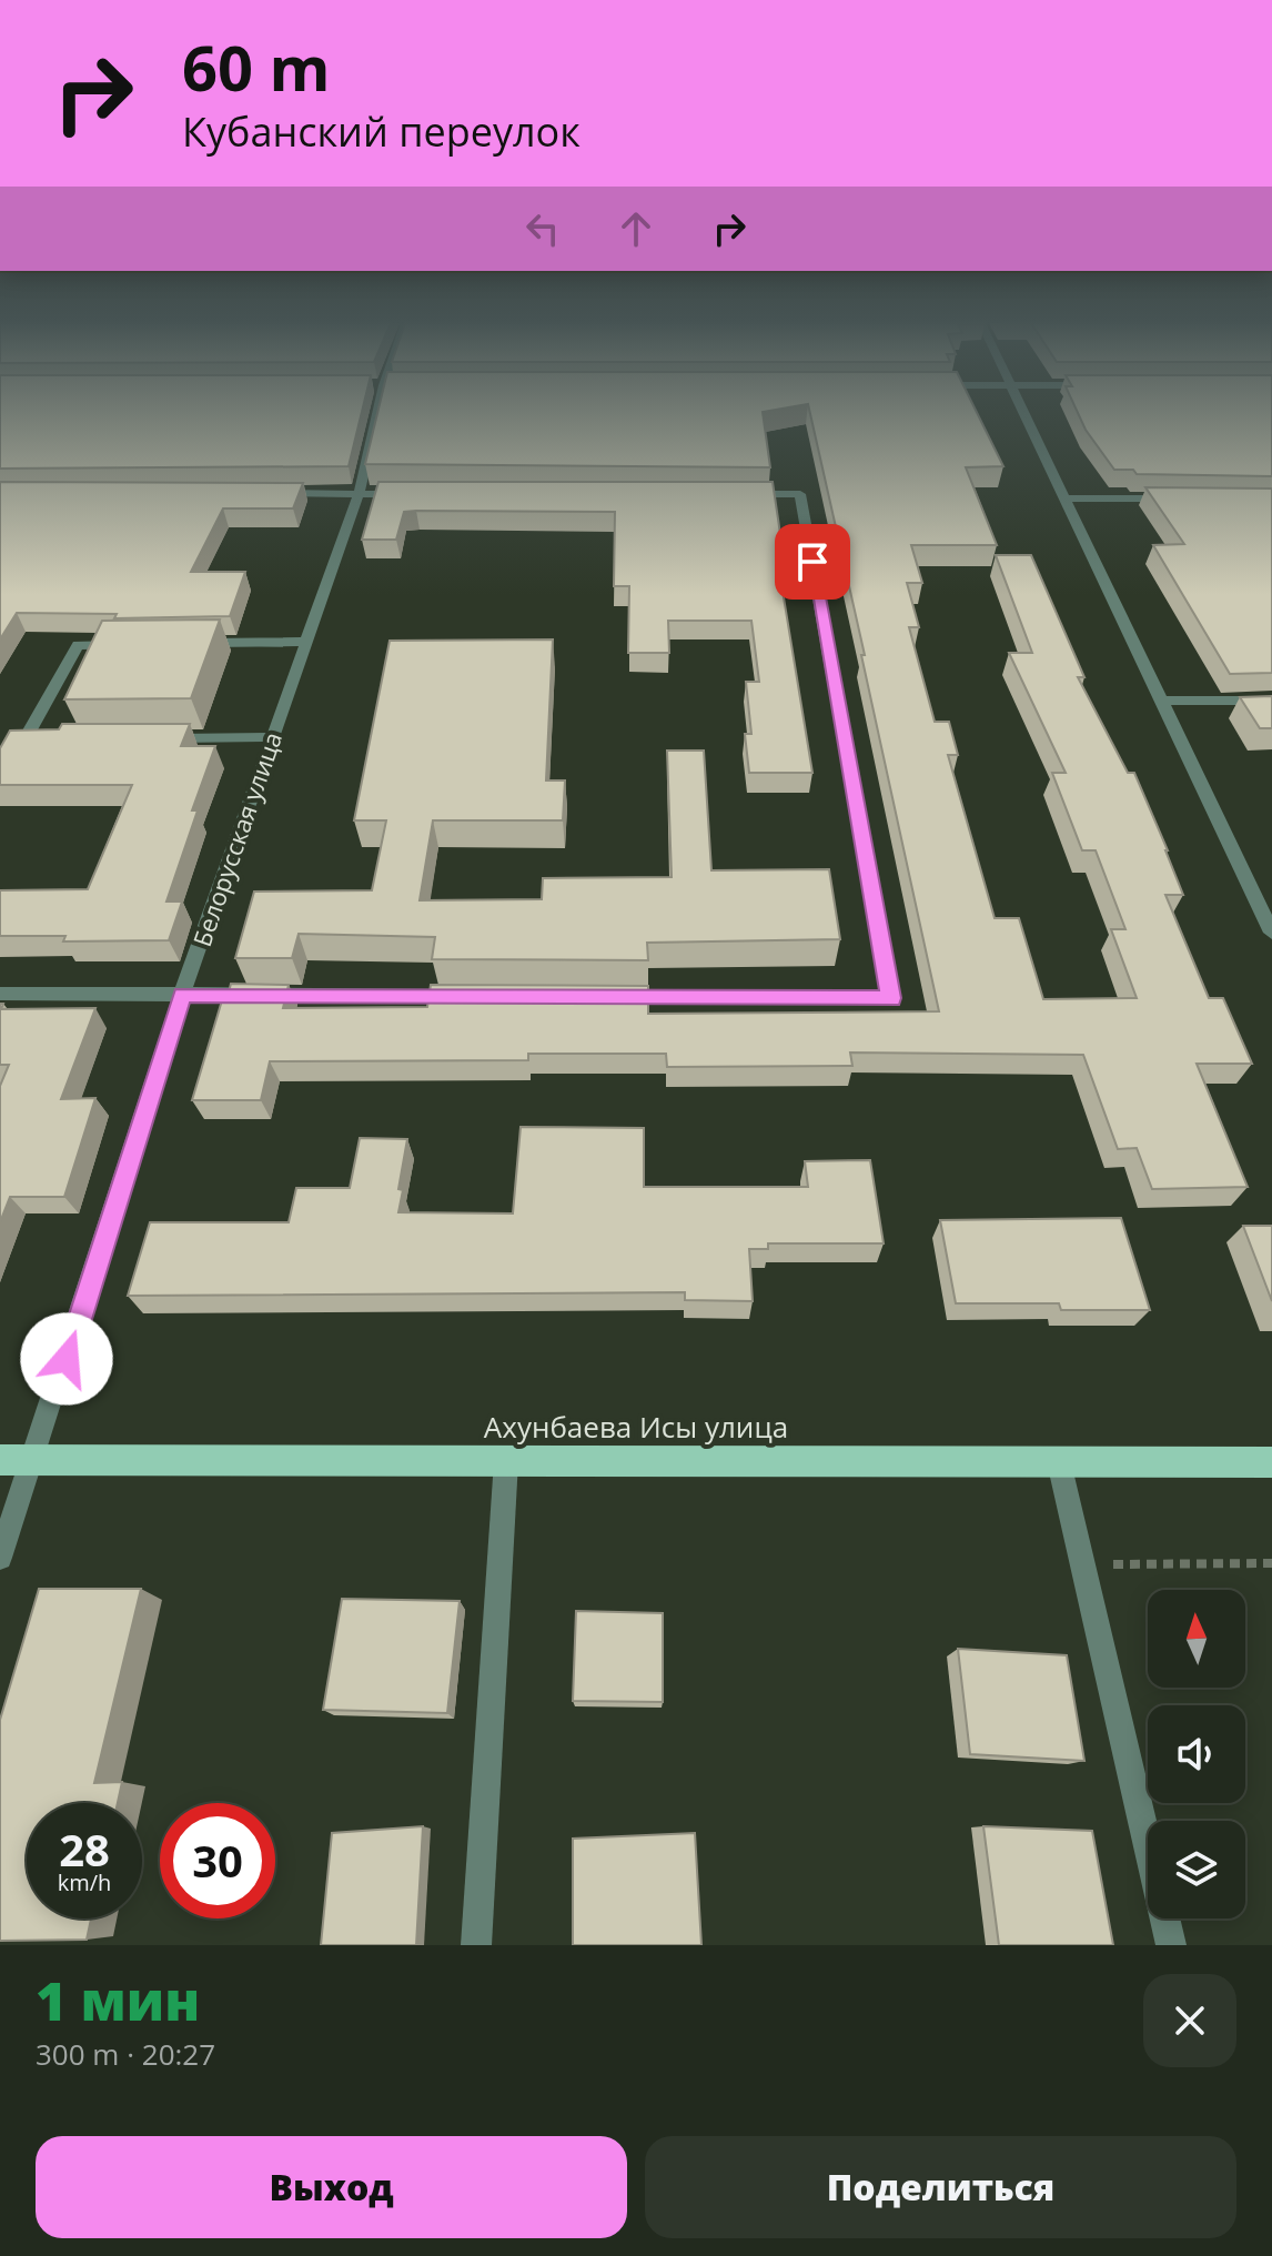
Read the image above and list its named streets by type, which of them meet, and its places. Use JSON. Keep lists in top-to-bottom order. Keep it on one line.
{"streets":{"main road":["Ахунбаева Исы улица"],"street":["Белорусская улица"]},"crossings":[["Белорусская улица","Ахунбаева Исы улица"]],"north":"top","page":{"turn":["60 m","Кубанский переулок"],"speed":"28 km/h","limit":"30","heading":["1 мин","300 m · 20:27"],"buttons":["Выход","Поделиться"]}}
